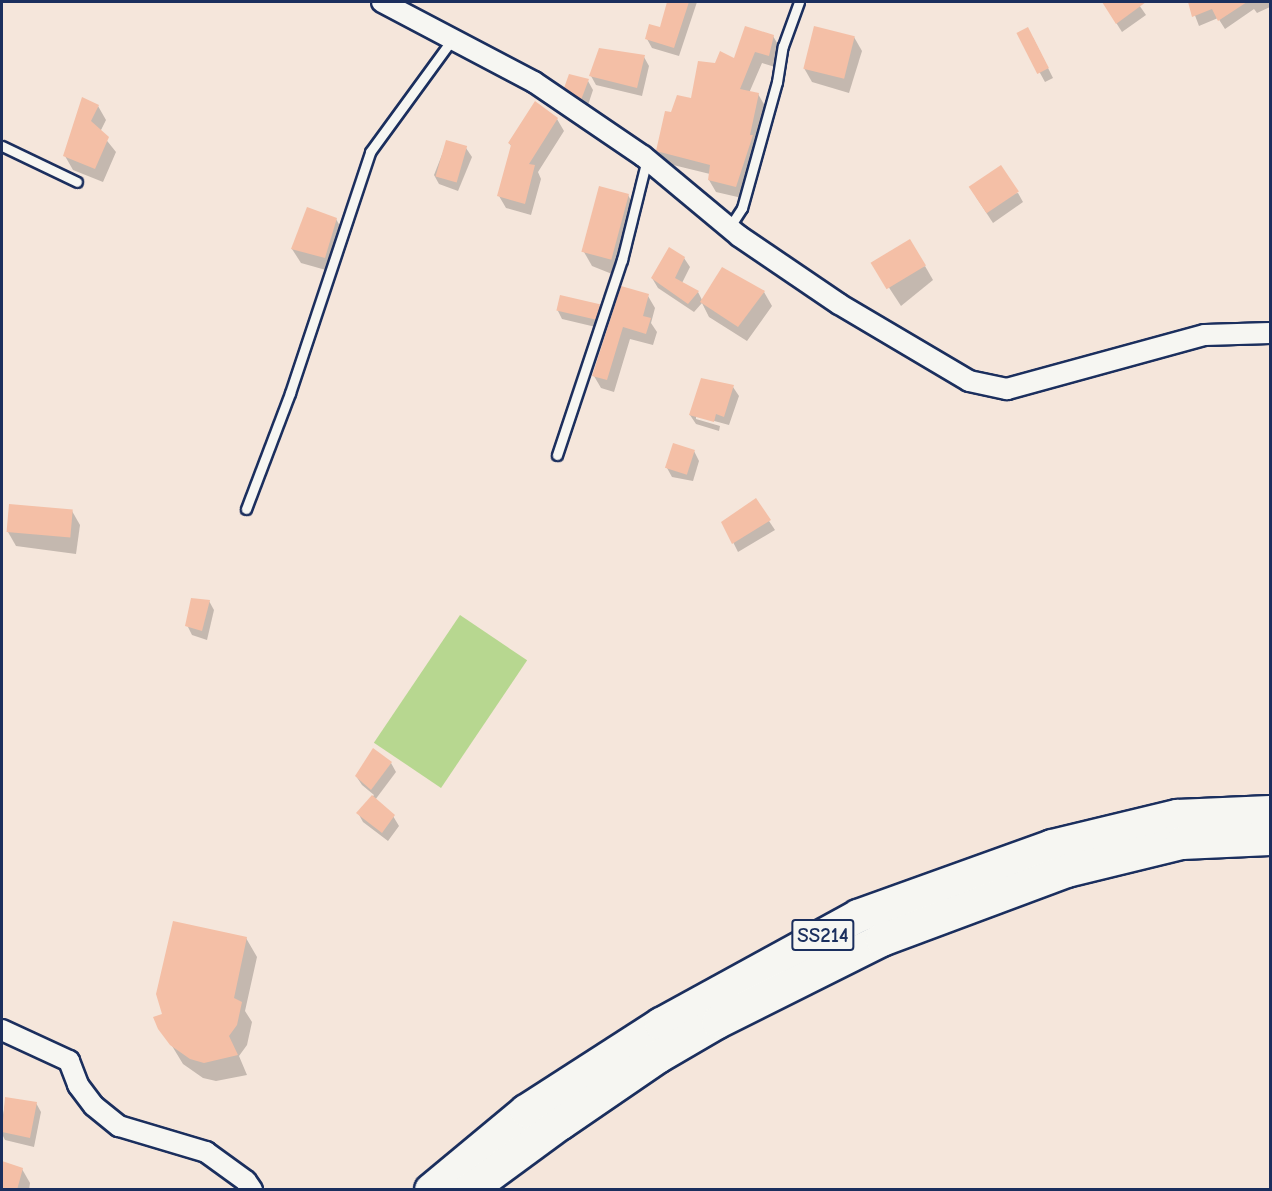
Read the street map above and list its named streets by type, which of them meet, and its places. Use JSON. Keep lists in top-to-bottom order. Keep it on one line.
{"streets":{"highway":["SS214"]}}
